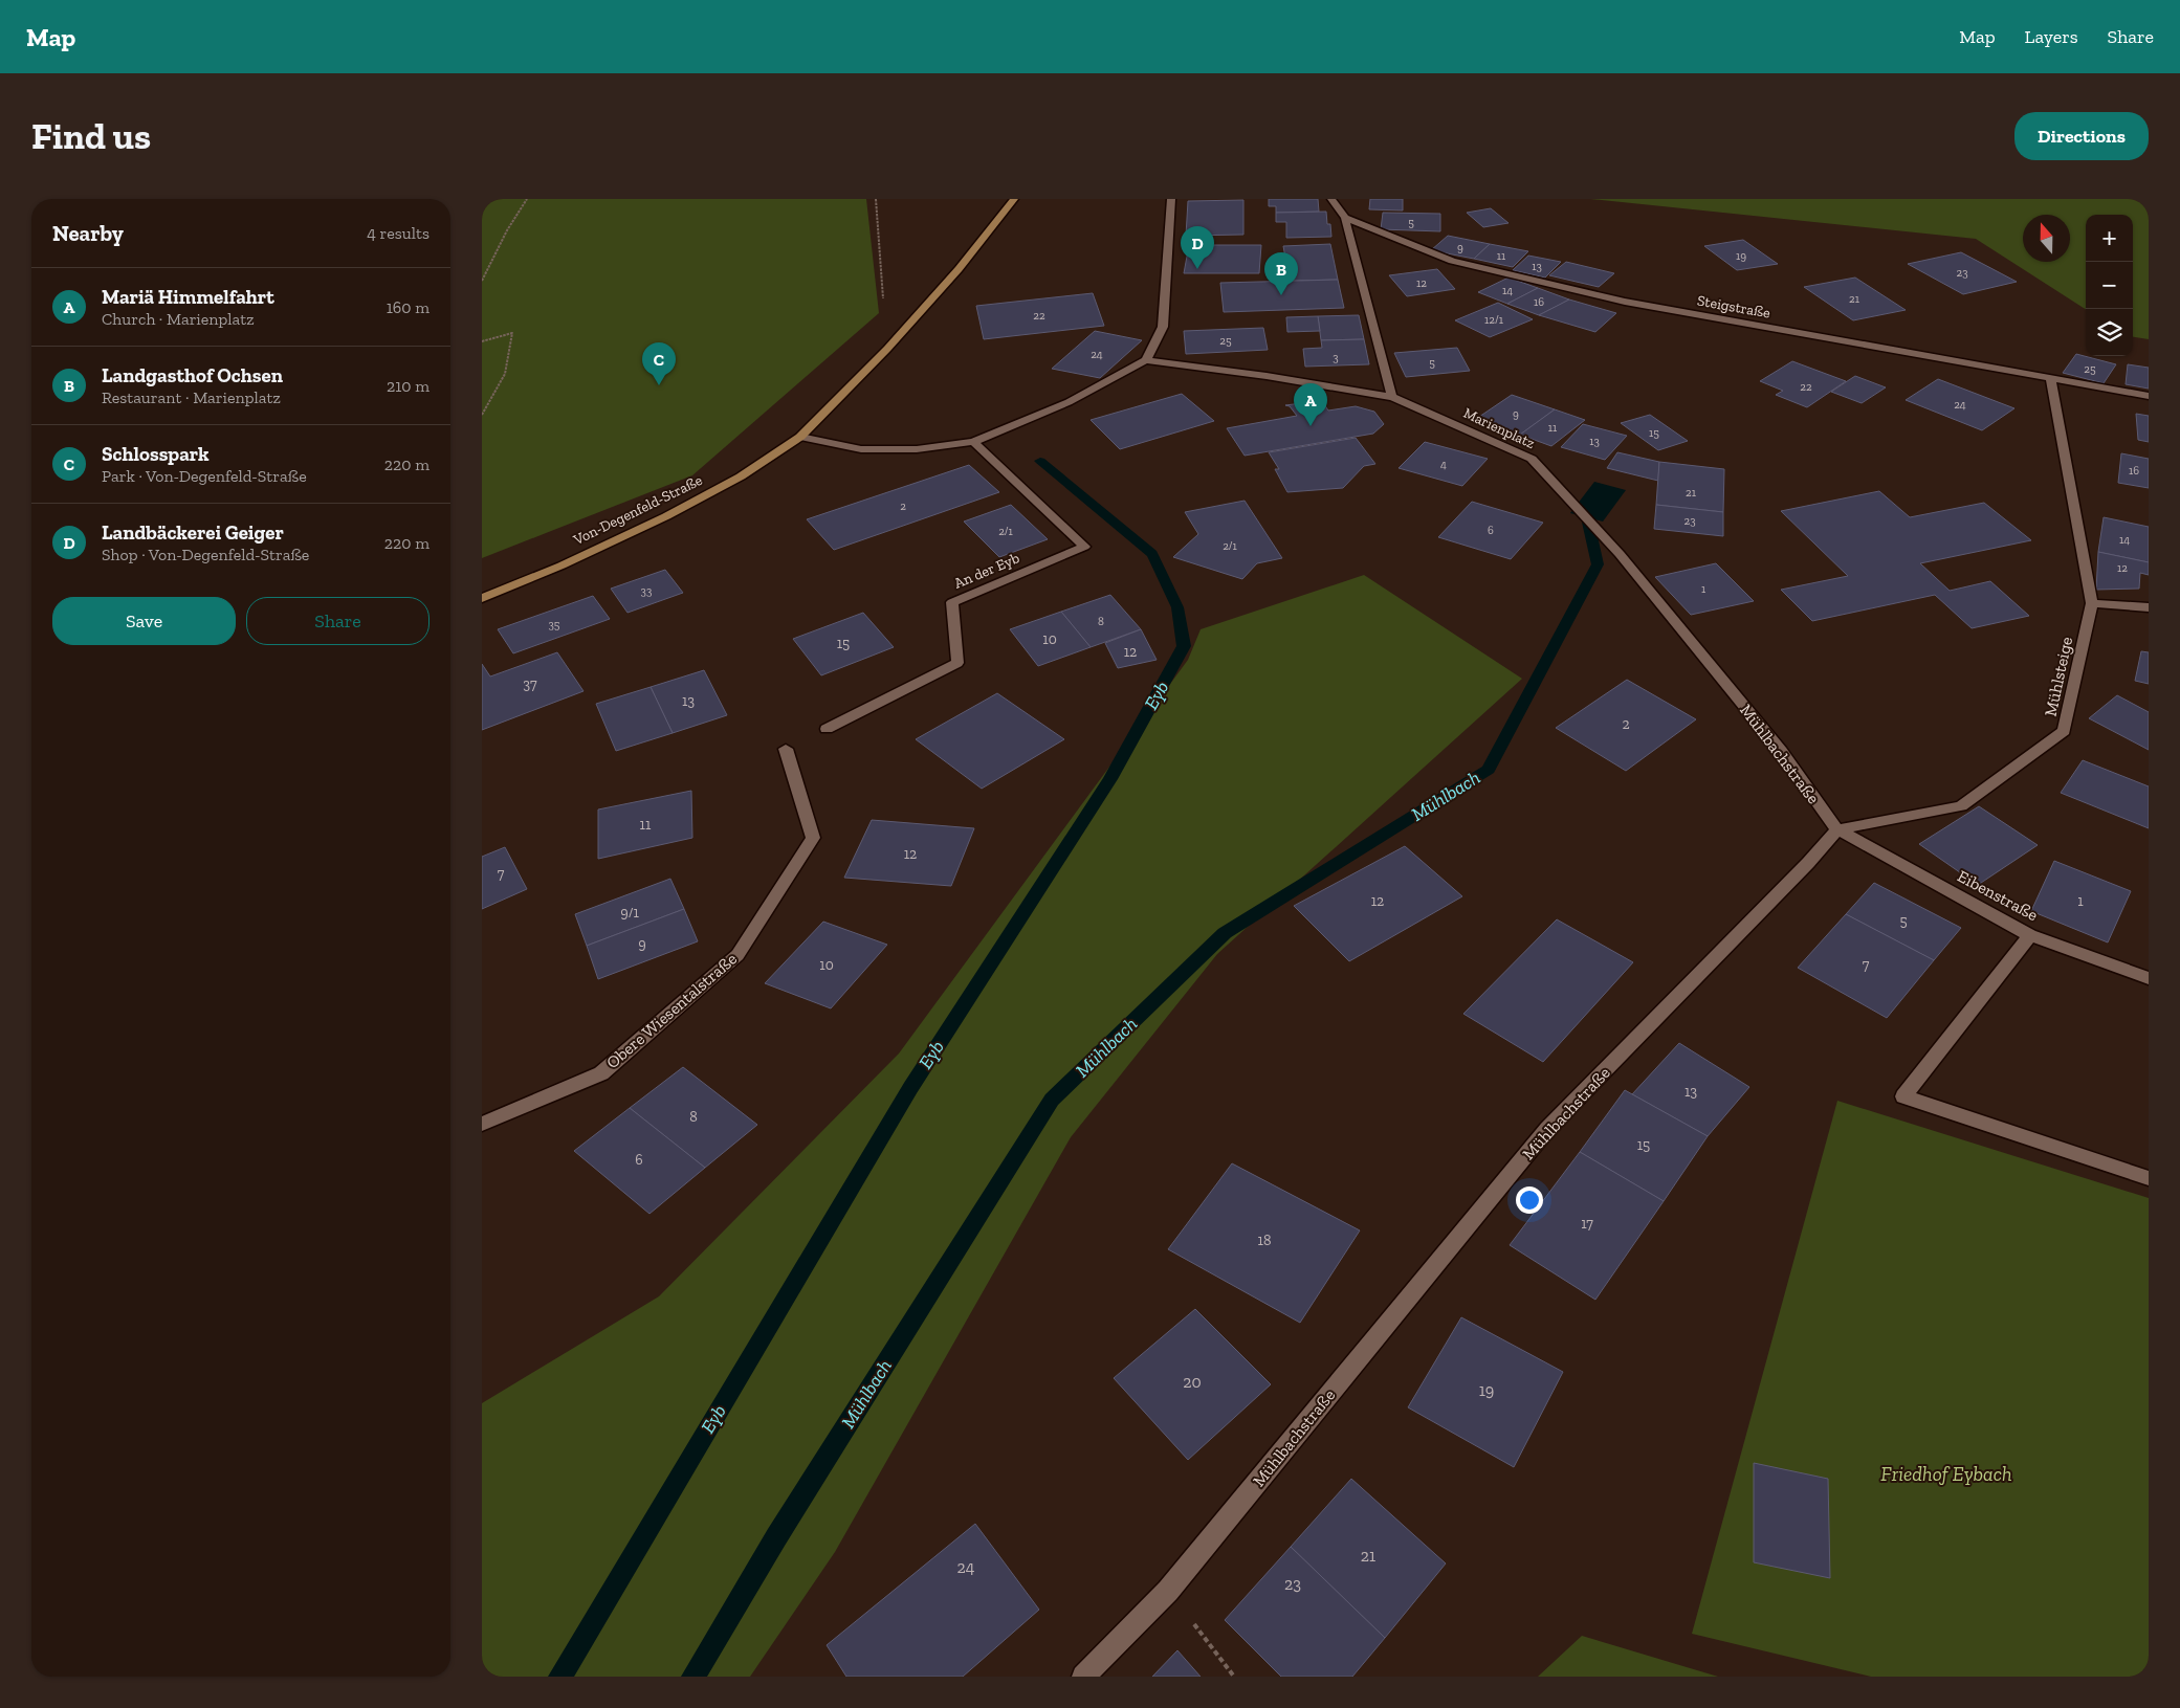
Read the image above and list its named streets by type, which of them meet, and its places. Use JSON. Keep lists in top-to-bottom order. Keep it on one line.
{"streets":{"main road":["Von-Degenfeld-Straße"],"street":["Steigstraße","Marienplatz","An der Eyb","Mühlsteige","Mühlbachstraße","Eibenstraße","Obere Wiesentalstraße"]},"crossings":[["Steigstraße","Mühlsteige"],["Marienplatz","Mühlbachstraße"],["Mühlsteige","Mühlbachstraße"],["Mühlsteige","Eibenstraße"],["Mühlbachstraße","Eibenstraße"]],"water":["Eyb","Mühlbach"],"parks":["Friedhof Eybach"],"house_numbers":["5","9","11","19","13","23","12","14","21","16","22","12/1","25","24","3","5","25","22","24","9","11","15","13","4","16","21","2","23","6","2/1","14","2/1","12","1","33","8","35","10","15","12","37","13","2","11","12","7","12","1","9/1","5","9","10","7","13","8","15","6","17","18","20","19","21","24","23"],"north":"top","page":{"header":"Map","nav":["Map","Layers","Share"],"buttons":["Directions",["Save","Share"]],"title":"Find us","heading":["Nearby","4 results"],"map_buttons":["+","−"],"pins":["D","B","C","A"],"list":[{"mark":"A","name":"Mariä Himmelfahrt","note":"Church · Marienplatz","value":"160 m"},{"mark":"B","name":"Landgasthof Ochsen","note":"Restaurant · Marienplatz","value":"210 m"},{"mark":"C","name":"Schlosspark","note":"Park · Von-Degenfeld-Straße","value":"220 m"},{"mark":"D","name":"Landbäckerei Geiger","note":"Shop · Von-Degenfeld-Straße","value":"220 m"}]}}
